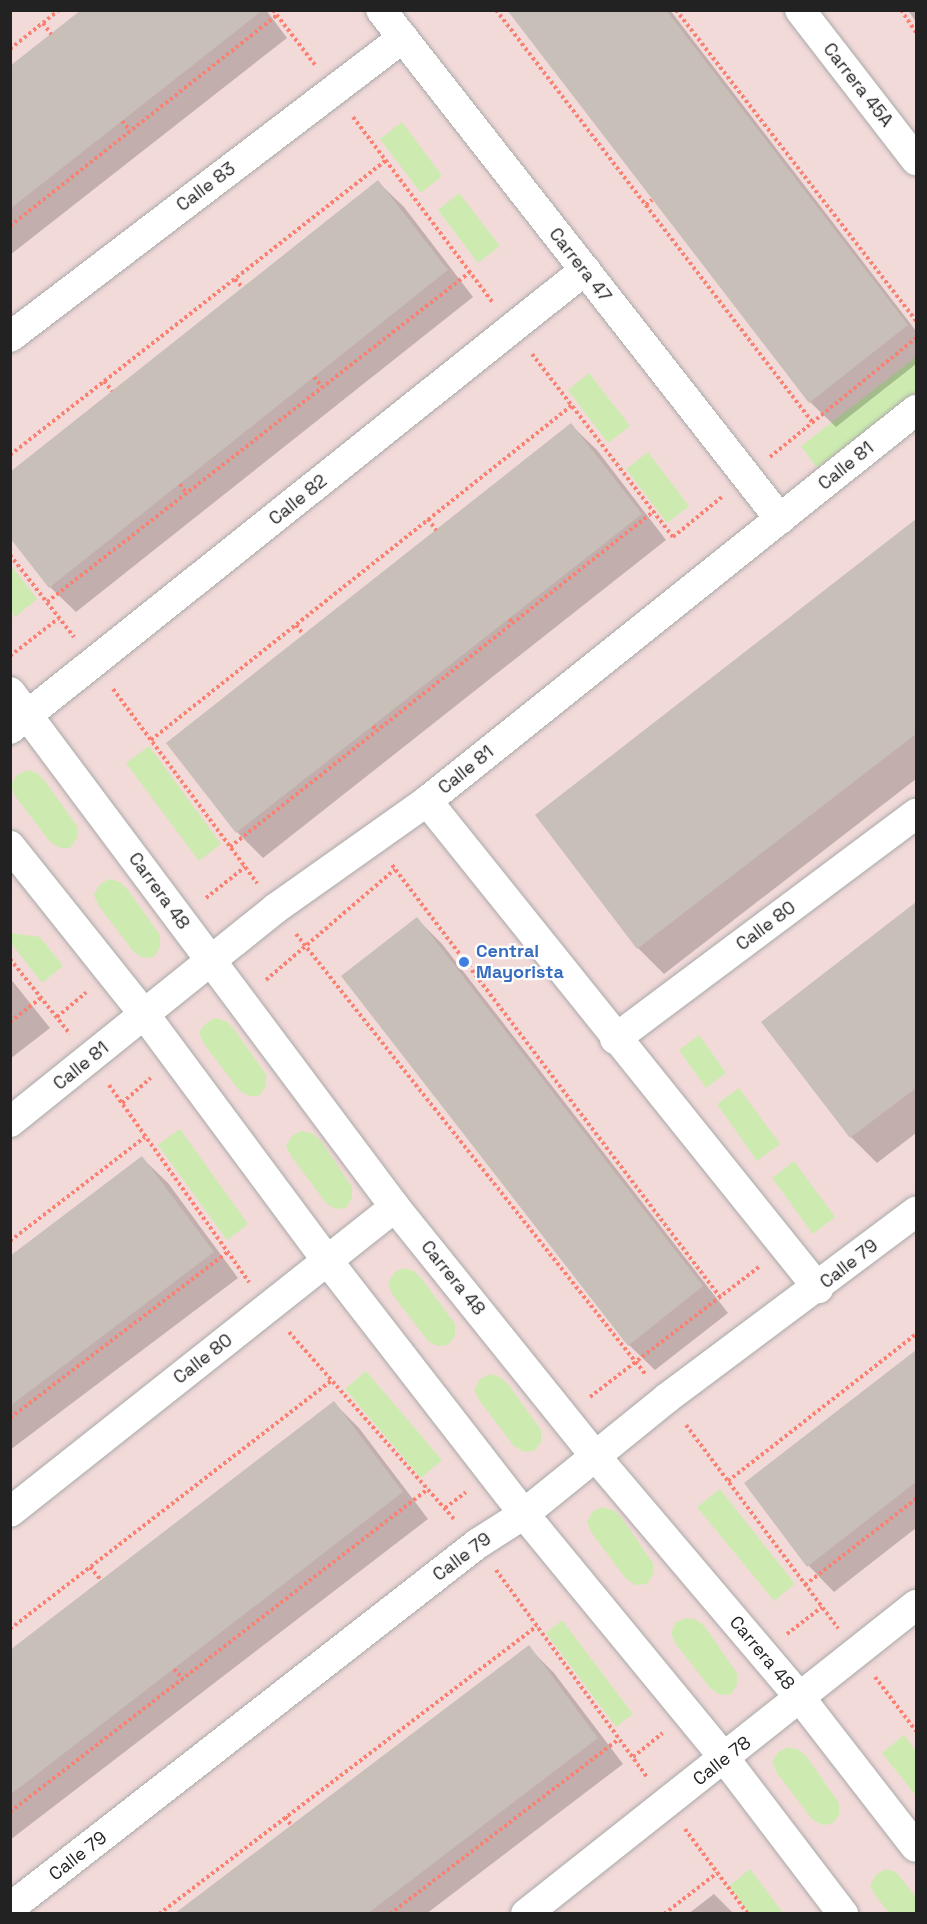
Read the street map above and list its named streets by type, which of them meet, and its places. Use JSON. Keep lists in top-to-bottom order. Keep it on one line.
{"streets":{"street":["Carrera 45A","Calle 83","Carrera 47","Calle 81","Calle 82","Carrera 48","Calle 80","Calle 79","Calle 78"]},"crossings":[["Calle 83","Carrera 47"],["Carrera 47","Calle 81"],["Carrera 47","Calle 82"],["Calle 81","Carrera 48"],["Calle 82","Carrera 48"],["Carrera 48","Calle 80"],["Carrera 48","Calle 79"],["Carrera 48","Calle 78"]],"places":["Central Mayorista"]}
